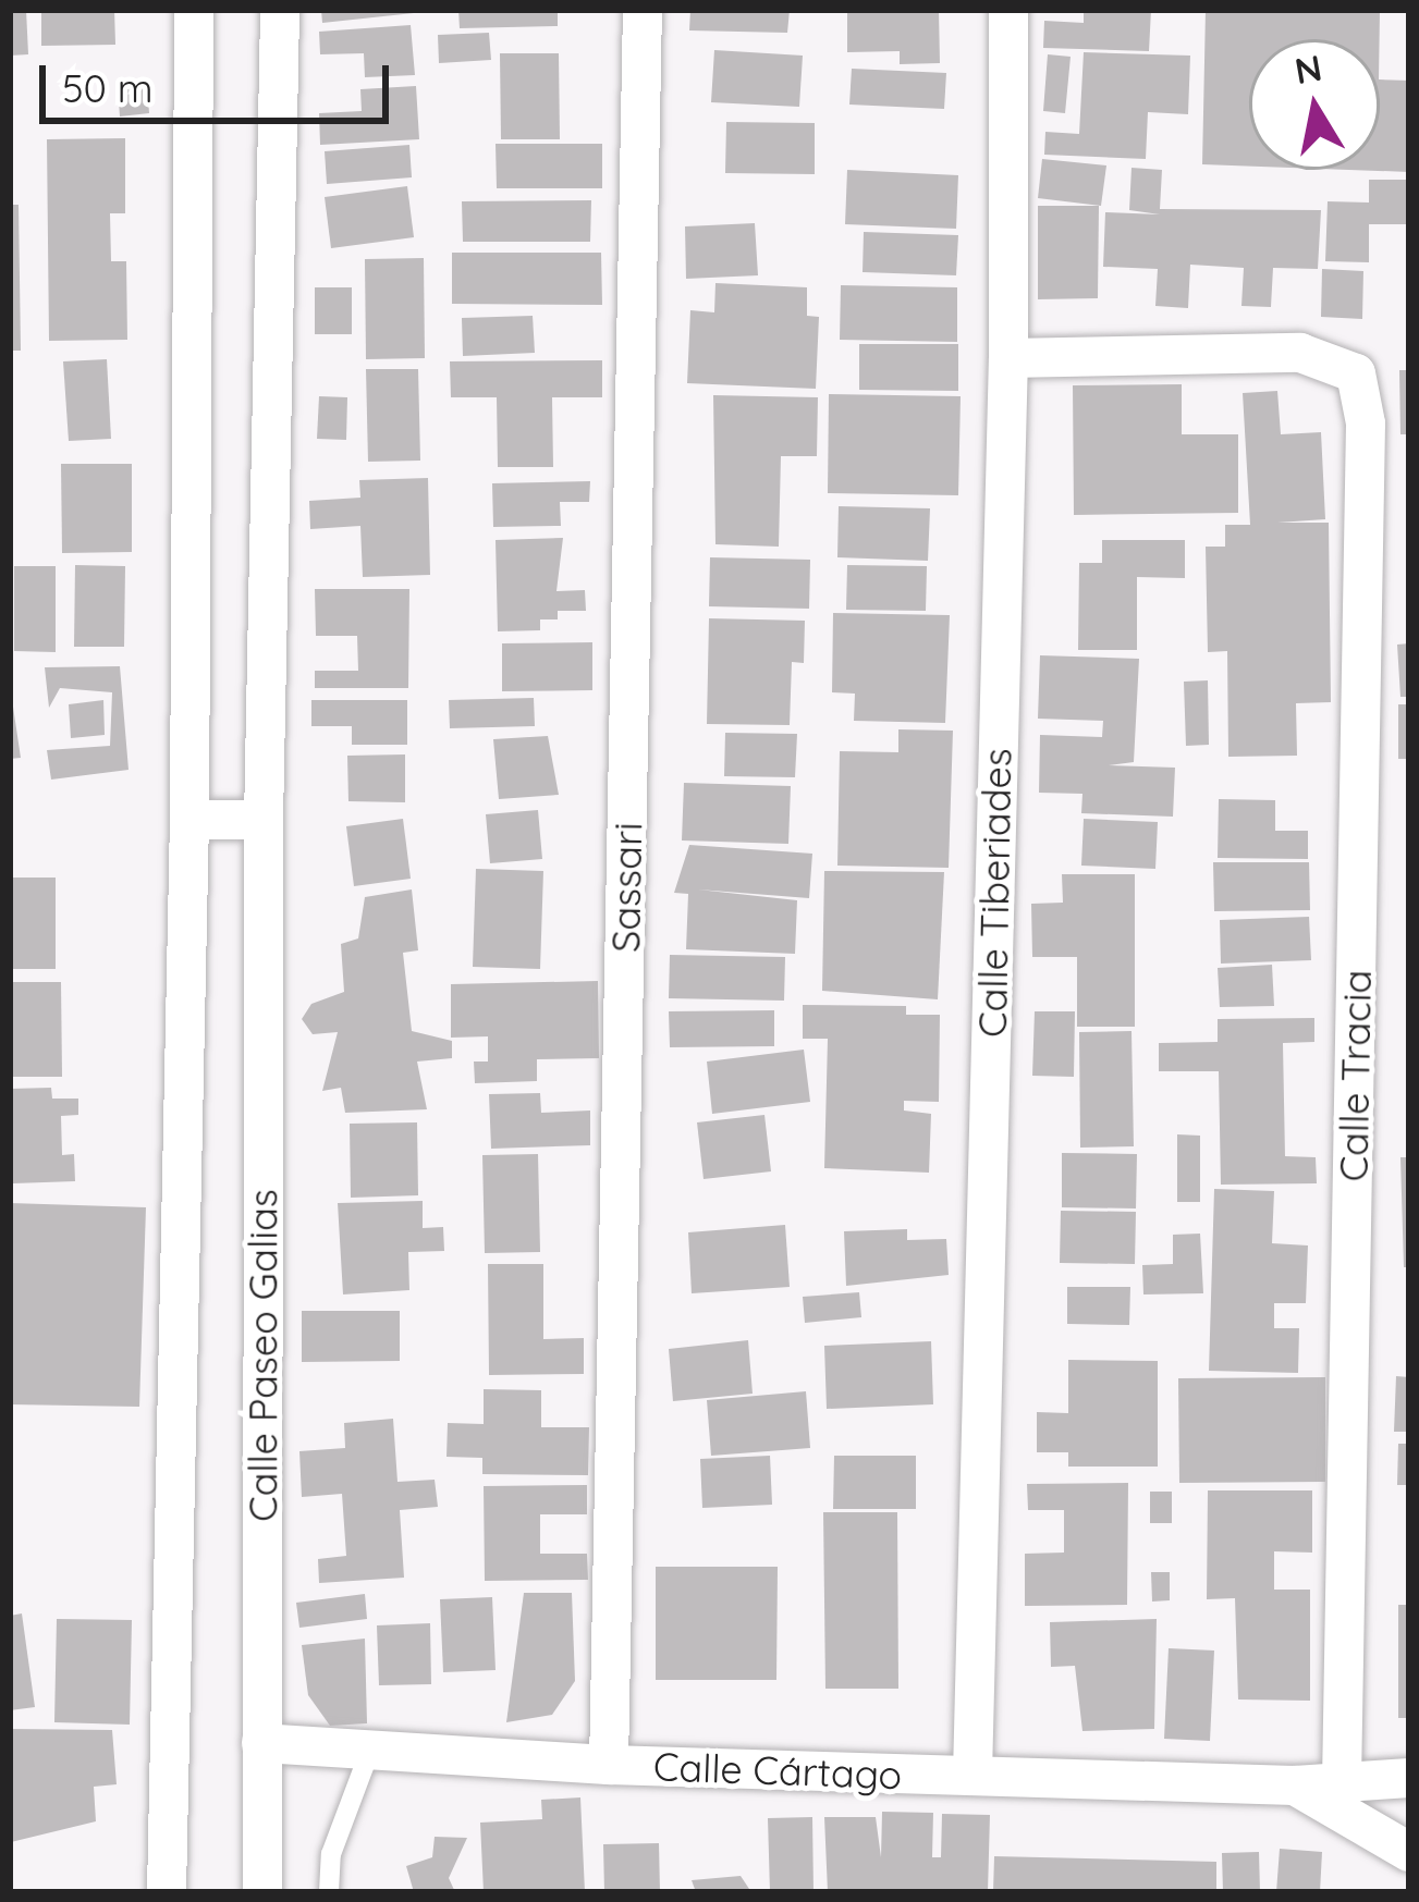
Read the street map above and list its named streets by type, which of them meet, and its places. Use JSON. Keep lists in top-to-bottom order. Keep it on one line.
{"streets":{"street":["Sassari","Calle Tiberiades","Calle Tracia","Calle Paseo Galias","Calle Cártago"]},"crossings":[["Sassari","Calle Cártago"],["Calle Tiberiades","Calle Tracia"],["Calle Tiberiades","Calle Cártago"],["Calle Tracia","Calle Cártago"],["Calle Paseo Galias","Calle Cártago"]],"scale_bar":"50 m","north":"top"}
